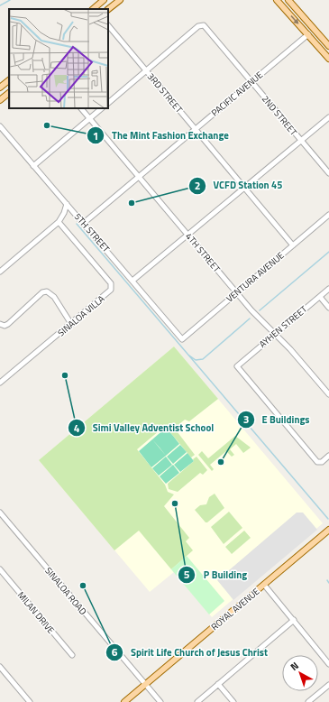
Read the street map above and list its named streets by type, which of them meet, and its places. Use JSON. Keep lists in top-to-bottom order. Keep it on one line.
{"streets":{"main road":["ROYAL AVENUE"],"street":["3RD STREET","PACIFIC AVENUE","2ND STREET","5TH STREET","4TH STREET","VENTURA AVENUE","SINALOA VILLA","AYHEN STREET","SINALOA ROAD","MILAN DRIVE"]},"crossings":[["3RD STREET","PACIFIC AVENUE"],["3RD STREET","2ND STREET"],["3RD STREET","VENTURA AVENUE"],["PACIFIC AVENUE","2ND STREET"],["PACIFIC AVENUE","5TH STREET"],["PACIFIC AVENUE","4TH STREET"],["5TH STREET","VENTURA AVENUE"],["4TH STREET","VENTURA AVENUE"],["4TH STREET","AYHEN STREET"],["SINALOA ROAD","ROYAL AVENUE"]],"places":["The Mint Fashion Exchange","VCFD Station 45","Simi Valley Adventist School","E Buildings","P Building","Spirit Life Church of Jesus Christ"],"north":"top left"}
